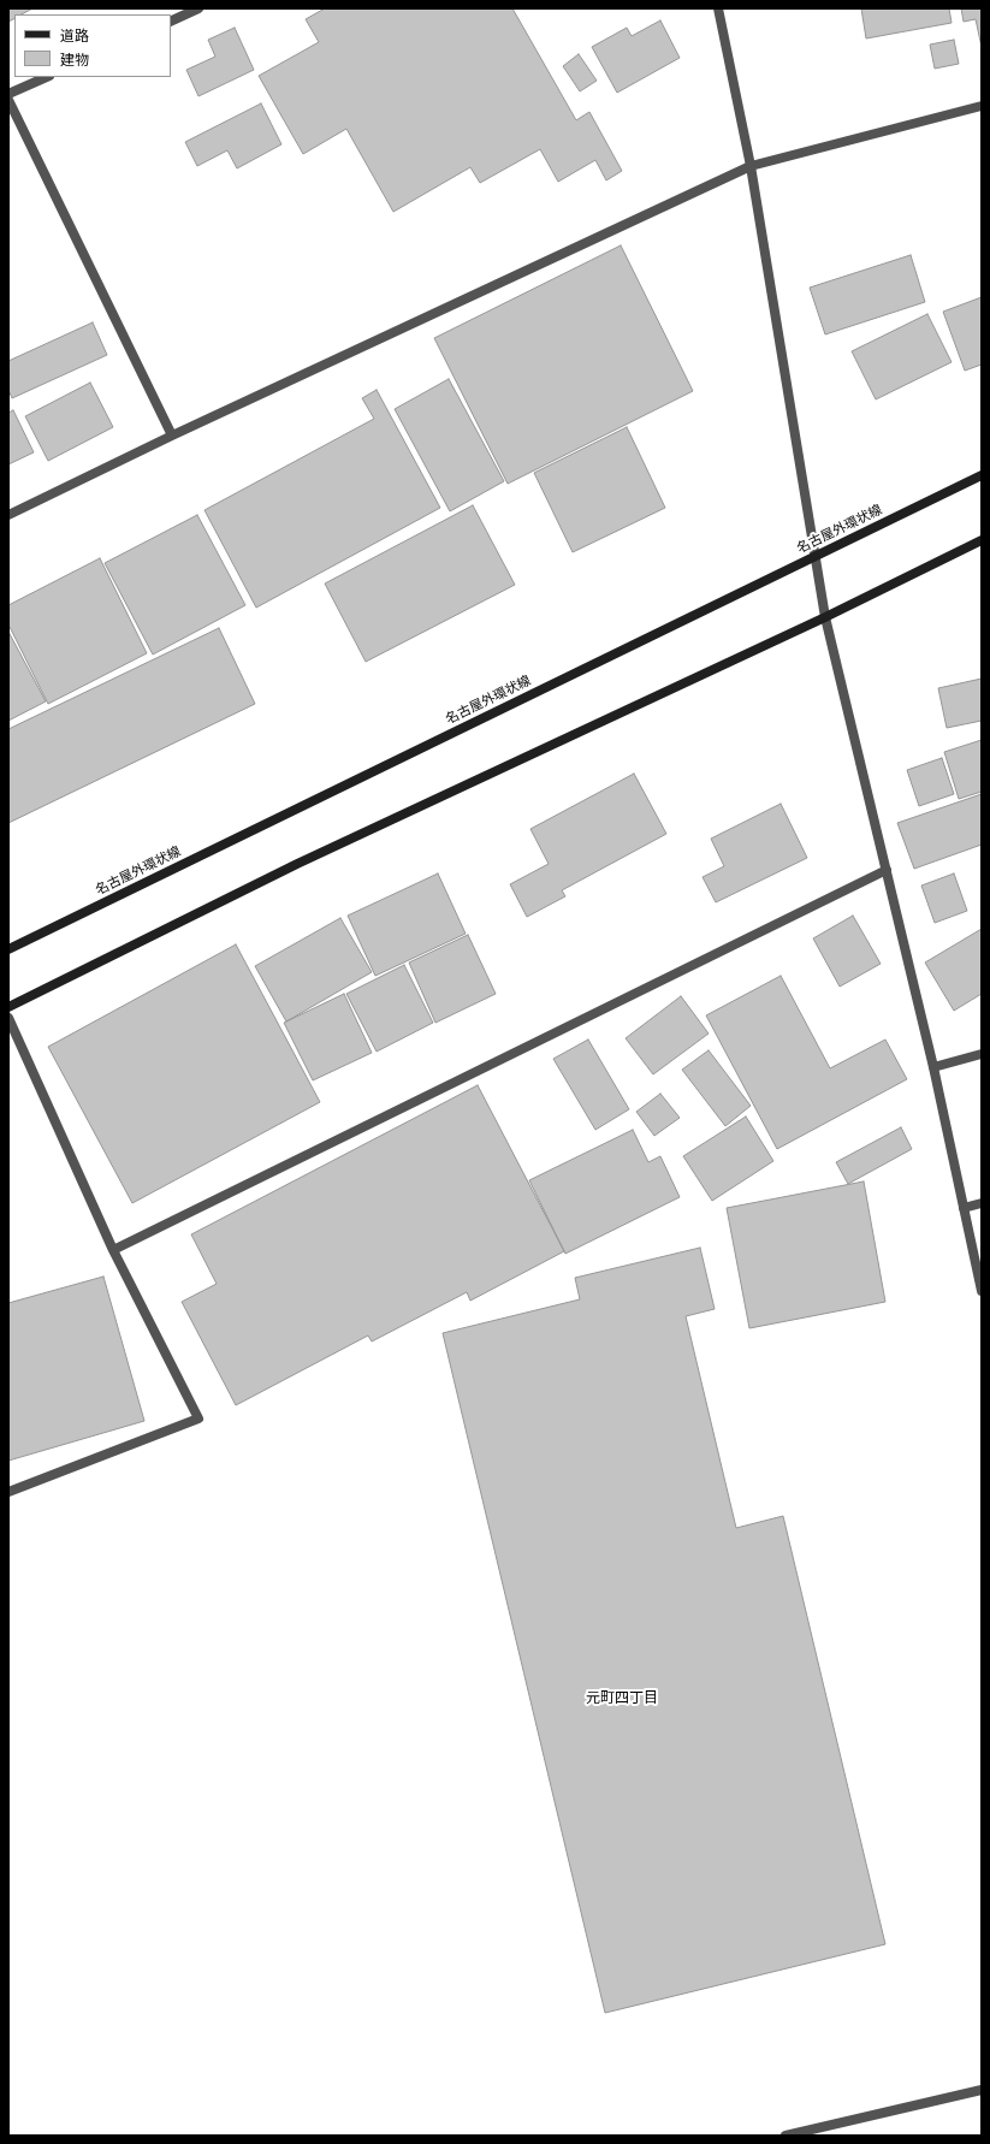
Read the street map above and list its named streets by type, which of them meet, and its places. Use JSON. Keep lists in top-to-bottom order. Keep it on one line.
{"streets":{"main road":["名古屋外環状線"]},"districts":["元町四丁目"],"legend":["道路","建物"]}
